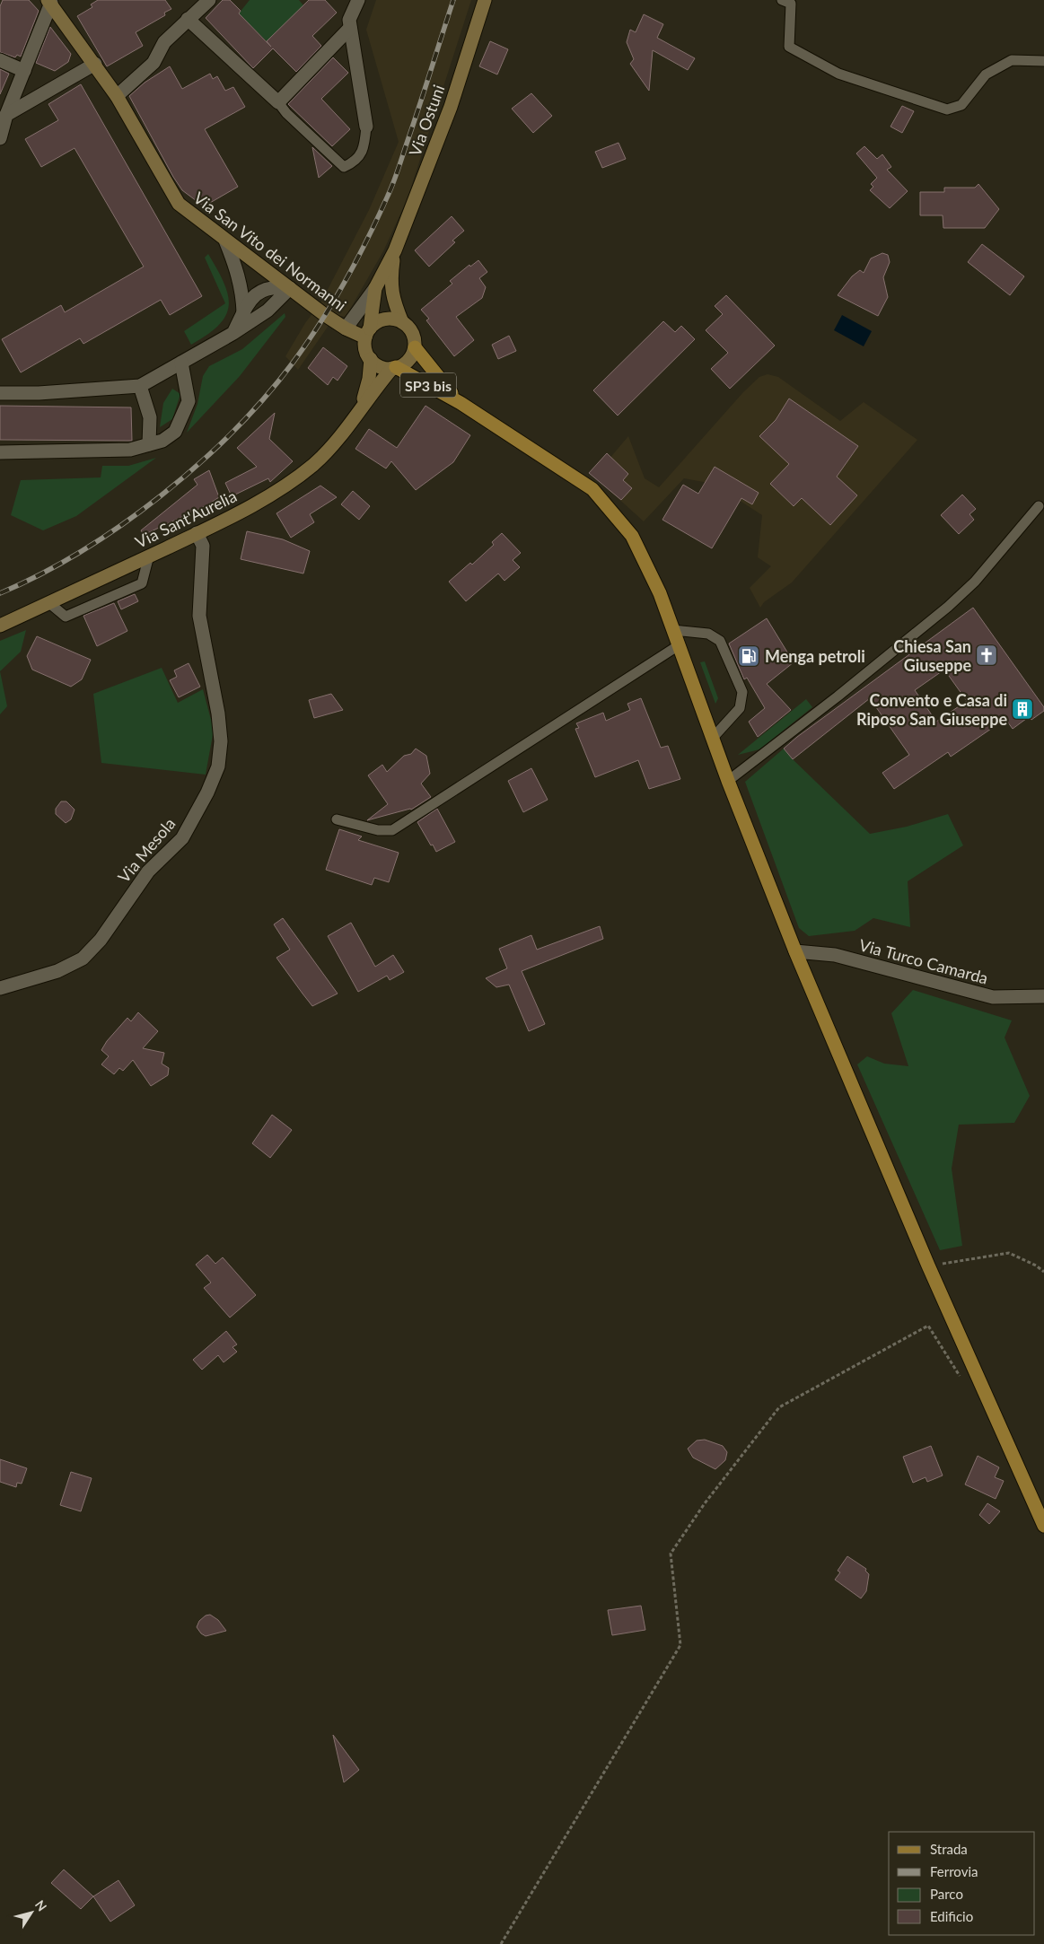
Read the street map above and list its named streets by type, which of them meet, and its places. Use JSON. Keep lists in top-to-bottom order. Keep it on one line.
{"streets":{"main road":["Via Ostuni","Via San Vito dei Normanni","SP3 bis","Via Sant'Aurelia"],"street":["Via Mesola","Via Turco Camarda"]},"crossings":[["Via San Vito dei Normanni","SP3 bis"],["Via Sant'Aurelia","Via Mesola"]],"places":{"church":["Chiesa San Giuseppe"],"fuel station":["Menga petroli"],"building":["Convento e Casa di Riposo San Giuseppe"]},"legend":["Strada","Ferrovia","Parco","Edificio"],"north":"top right"}
